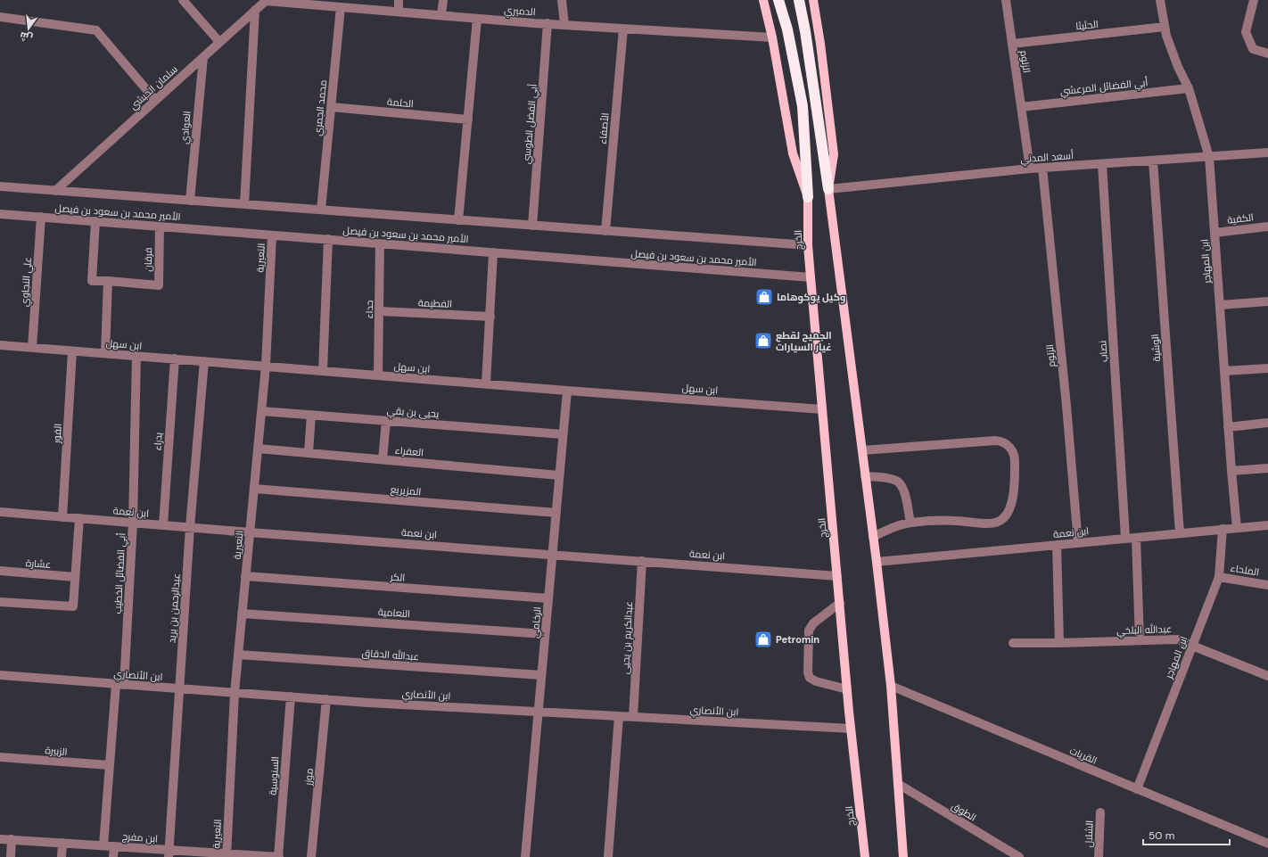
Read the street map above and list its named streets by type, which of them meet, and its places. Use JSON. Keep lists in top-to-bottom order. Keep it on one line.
{"streets":{"main road":["الخرج"],"street":["الدميري","الحثيثا","الزلوم","أبي الفضائل المرعشي","سلمان الحبشي","الحلمة","محمد الجمري","أبي الفضل الطوسي","العوادي","الأصفاء","أسعد المدني","الأمير محمد بن سعود بن فيصل","الكفية","النعيرية","فرقان","ابن المهاجر","علي النجاوي","الفطيمة","حداء","ابن سهل","الوشية","نصاب","يحيى بن بقي","الفور","بدراء","العفراء","المزيريع","ابن نعمة","عشارة","الملحاء","أبي الفضائل الخطيب","الكر","عبدالرحمن بن بريد","النعامية","الرخامي","عبدالله البلخي","عبدالكريم بن يحيى","عبدالله الدقاق","ابن الأنصاري","الزبيرة","القريات","السنوسية","موزر","الطوق","الشلال","ابن مفرج"]},"crossings":[["الدميري","سلمان الحبشي"],["الدميري","محمد الجمري"],["الدميري","أبي الفضل الطوسي"],["الدميري","الأصفاء"],["الدميري","الخرج"],["الحثيثا","الزلوم"],["الحثيثا","ابن المهاجر"],["الزلوم","أبي الفضائل المرعشي"],["الزلوم","أسعد المدني"],["الزلوم","ابن نعمة"],["أبي الفضائل المرعشي","ابن المهاجر"],["سلمان الحبشي","العوادي"],["سلمان الحبشي","الأمير محمد بن سعود بن فيصل"],["الحلمة","محمد الجمري"],["محمد الجمري","الأمير محمد بن سعود بن فيصل"],["أبي الفضل الطوسي","الأمير محمد بن سعود بن فيصل"],["العوادي","الأمير محمد بن سعود بن فيصل"],["الأصفاء","الأمير محمد بن سعود بن فيصل"],["أسعد المدني","ابن المهاجر"],["أسعد المدني","الوشية"],["أسعد المدني","نصاب"],["الأمير محمد بن سعود بن فيصل","الخرج"],["الأمير محمد بن سعود بن فيصل","النعيرية"],["الأمير محمد بن سعود بن فيصل","فرقان"],["الأمير محمد بن سعود بن فيصل","علي النجاوي"],["الأمير محمد بن سعود بن فيصل","حداء"],["الكفية","ابن المهاجر"],["الخرج","ابن سهل"],["الخرج","ابن نعمة"],["الخرج","ابن الأنصاري"],["النعيرية","ابن سهل"],["النعيرية","يحيى بن بقي"],["النعيرية","العفراء"],["النعيرية","المزيريع"],["النعيرية","ابن نعمة"],["النعيرية","الكر"],["النعيرية","النعامية"],["النعيرية","عبدالله الدقاق"],["النعيرية","ابن الأنصاري"],["النعيرية","ابن مفرج"],["ابن المهاجر","ابن نعمة"],["ابن المهاجر","الملحاء"],["ابن المهاجر","عبدالله البلخي"],["ابن المهاجر","القريات"],["علي النجاوي","ابن سهل"],["الفطيمة","حداء"],["حداء","ابن سهل"],["ابن سهل","الفور"],["ابن سهل","بدراء"],["ابن سهل","أبي الفضائل الخطيب"],["ابن سهل","عبدالرحمن بن بريد"],["ابن سهل","الرخامي"],["الوشية","ابن نعمة"],["نصاب","ابن نعمة"],["يحيى بن بقي","الرخامي"],["الفور","ابن نعمة"],["بدراء","ابن نعمة"],["العفراء","الرخامي"],["المزيريع","الرخامي"],["ابن نعمة","أبي الفضائل الخطيب"],["ابن نعمة","عبدالرحمن بن بريد"],["ابن نعمة","الرخامي"],["ابن نعمة","عبدالكريم بن يحيى"],["أبي الفضائل الخطيب","ابن الأنصاري"],["أبي الفضائل الخطيب","الزبيرة"],["أبي الفضائل الخطيب","ابن مفرج"],["الكر","الرخامي"],["عبدالرحمن بن بريد","ابن الأنصاري"],["عبدالرحمن بن بريد","ابن مفرج"],["النعامية","الرخامي"],["الرخامي","عبدالله الدقاق"],["الرخامي","ابن الأنصاري"],["عبدالكريم بن يحيى","ابن الأنصاري"],["ابن الأنصاري","السنوسية"],["ابن الأنصاري","موزر"],["السنوسية","ابن مفرج"]],"places":{"shop":["وكيل يوكوهاما","الجميح لقطع غيار السيارات","Petromin"]},"scale_bar":"50 m","north":"bottom"}
